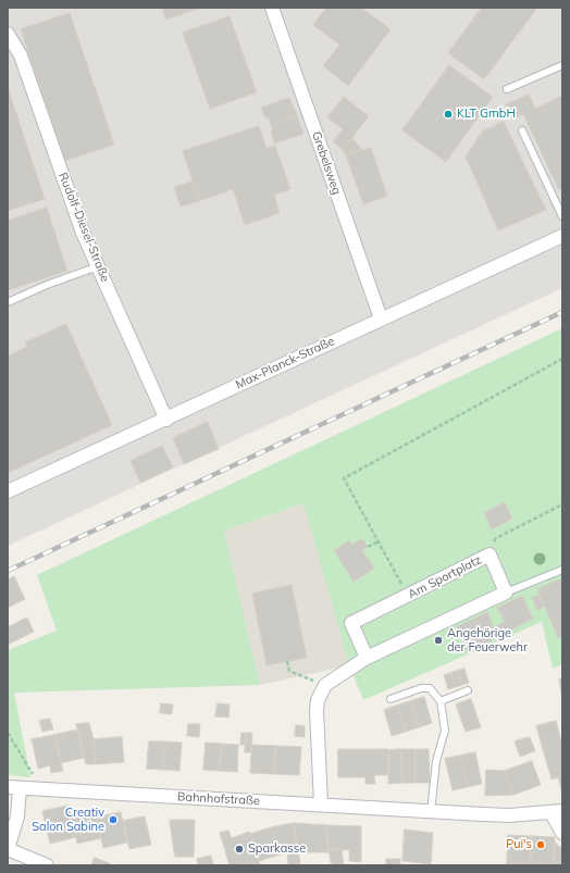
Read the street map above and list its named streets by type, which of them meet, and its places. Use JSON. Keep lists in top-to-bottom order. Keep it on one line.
{"streets":{"street":["Grebelsweg","Rudolf-Diesel-Straße","Max-Planck-Straße","Am Sportplatz","Bahnhofstraße"]},"crossings":[["Grebelsweg","Max-Planck-Straße"],["Rudolf-Diesel-Straße","Max-Planck-Straße"]],"places":["KLT GmbH","Angehörige der Feuerwehr","Creativ Salon Sabine","Pui's","Sparkasse"]}
